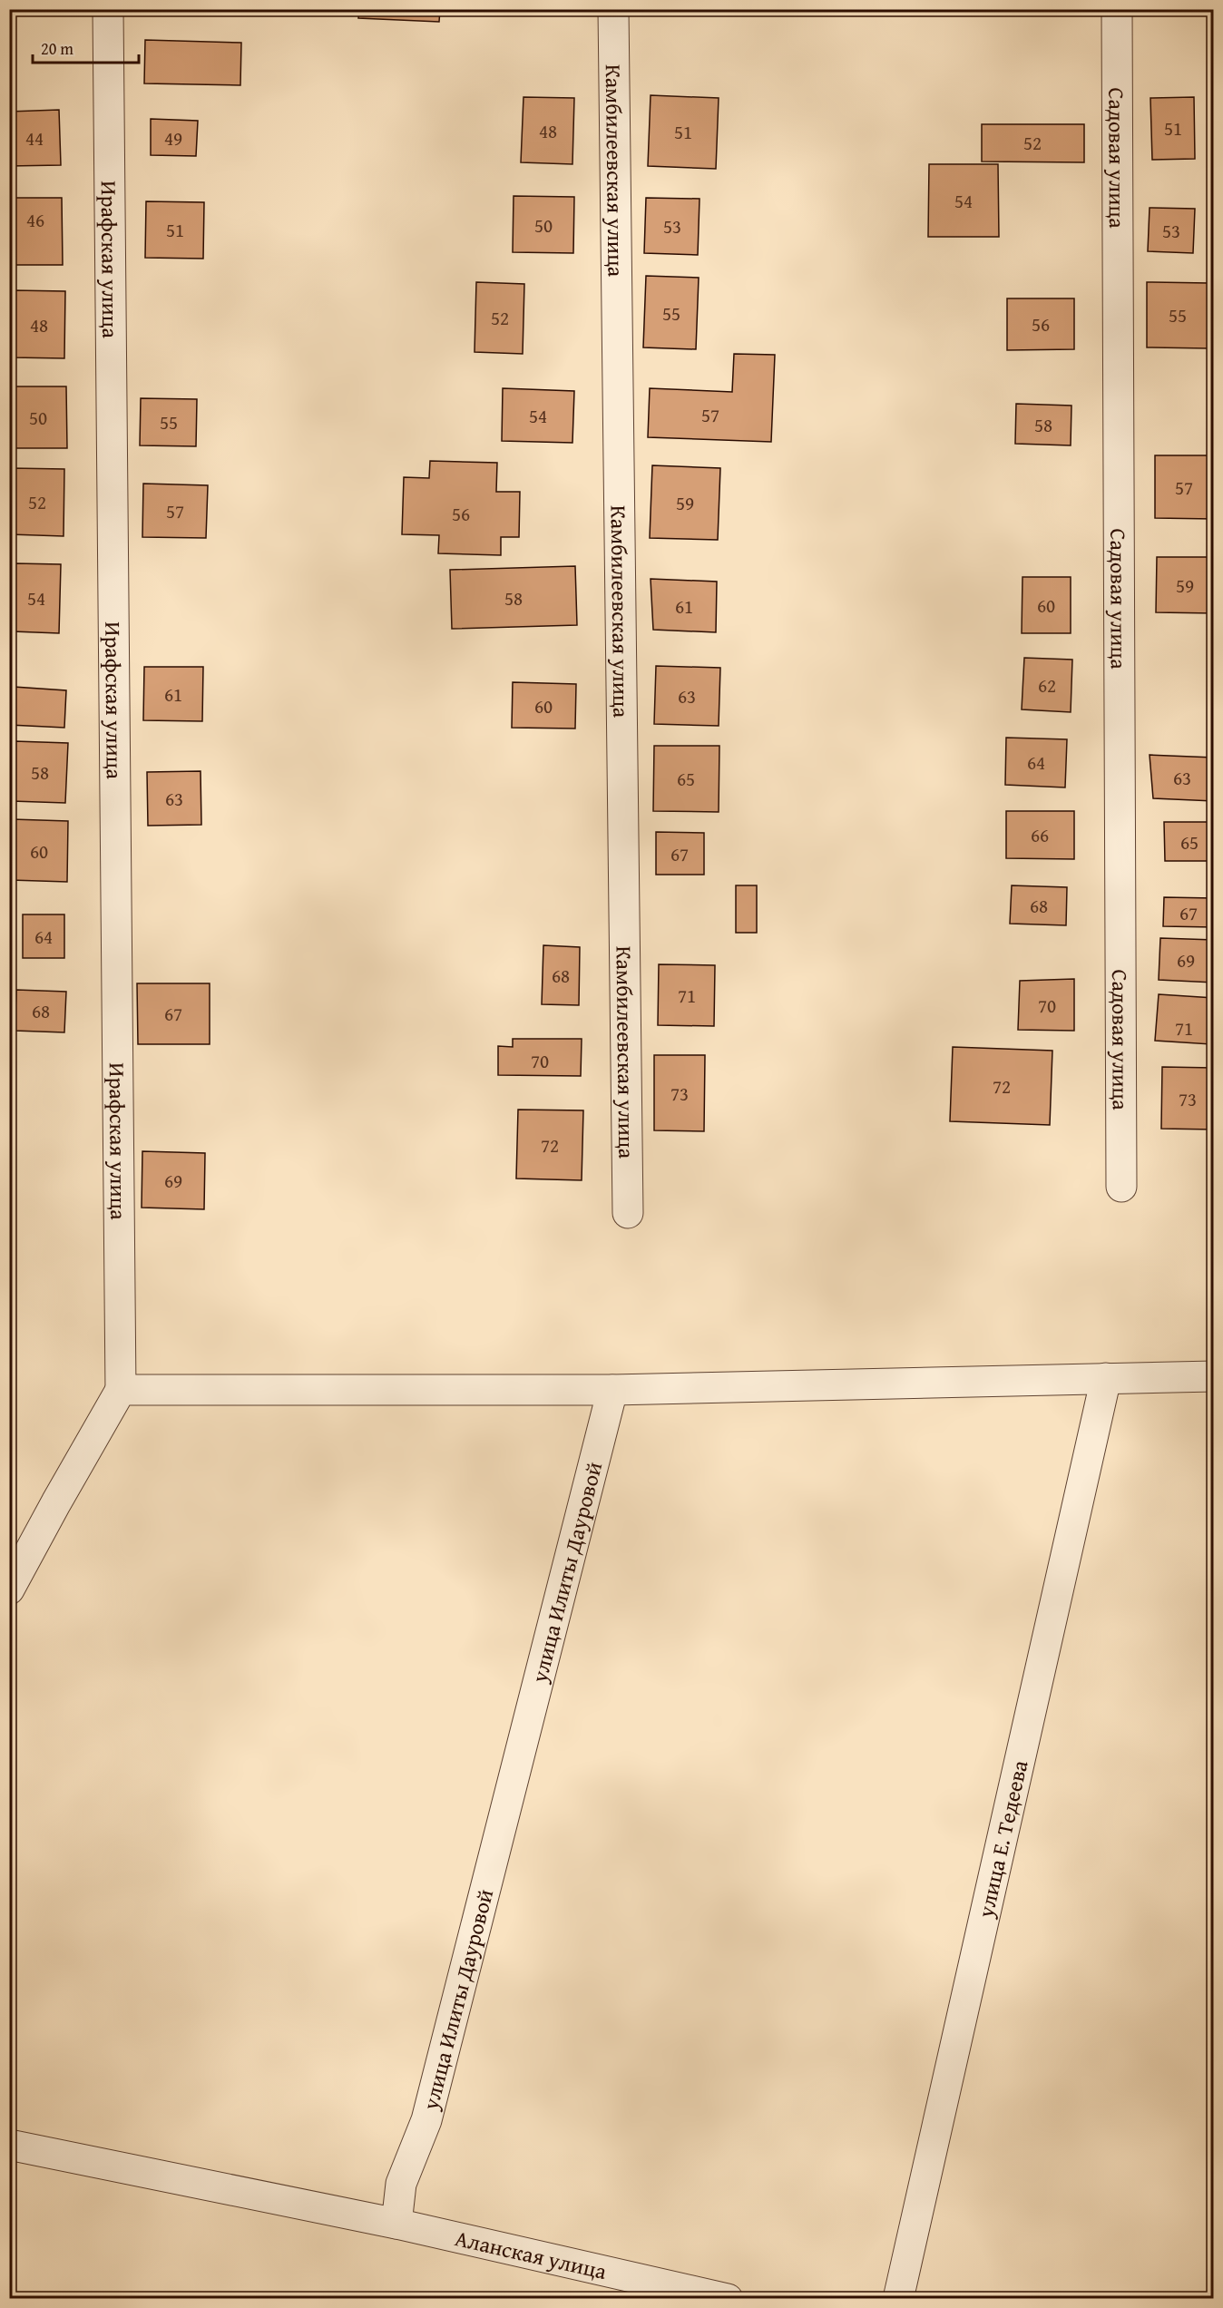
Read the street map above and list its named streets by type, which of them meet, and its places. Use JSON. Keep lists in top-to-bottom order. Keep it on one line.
{"streets":{"street":["Садовая улица","Камбилеевская улица","Ирафская улица","улица Илиты Дауровой","улица Е. Тедеева","Аланская улица"]},"crossings":[["улица Илиты Дауровой","Аланская улица"]],"house_numbers":["51","48","51","44","49","52","54","46","50","53","51","53","55","55","52","56","48","57","54","50","55","58","57","52","59","57","56","59","54","58","60","61","62","61","63","60","64","58","63","65","63","66","65","60","67","68","67","64","69","68","71","70","68","67","71","70","72","73","73","72","69"],"scale_bar":"20 m"}
